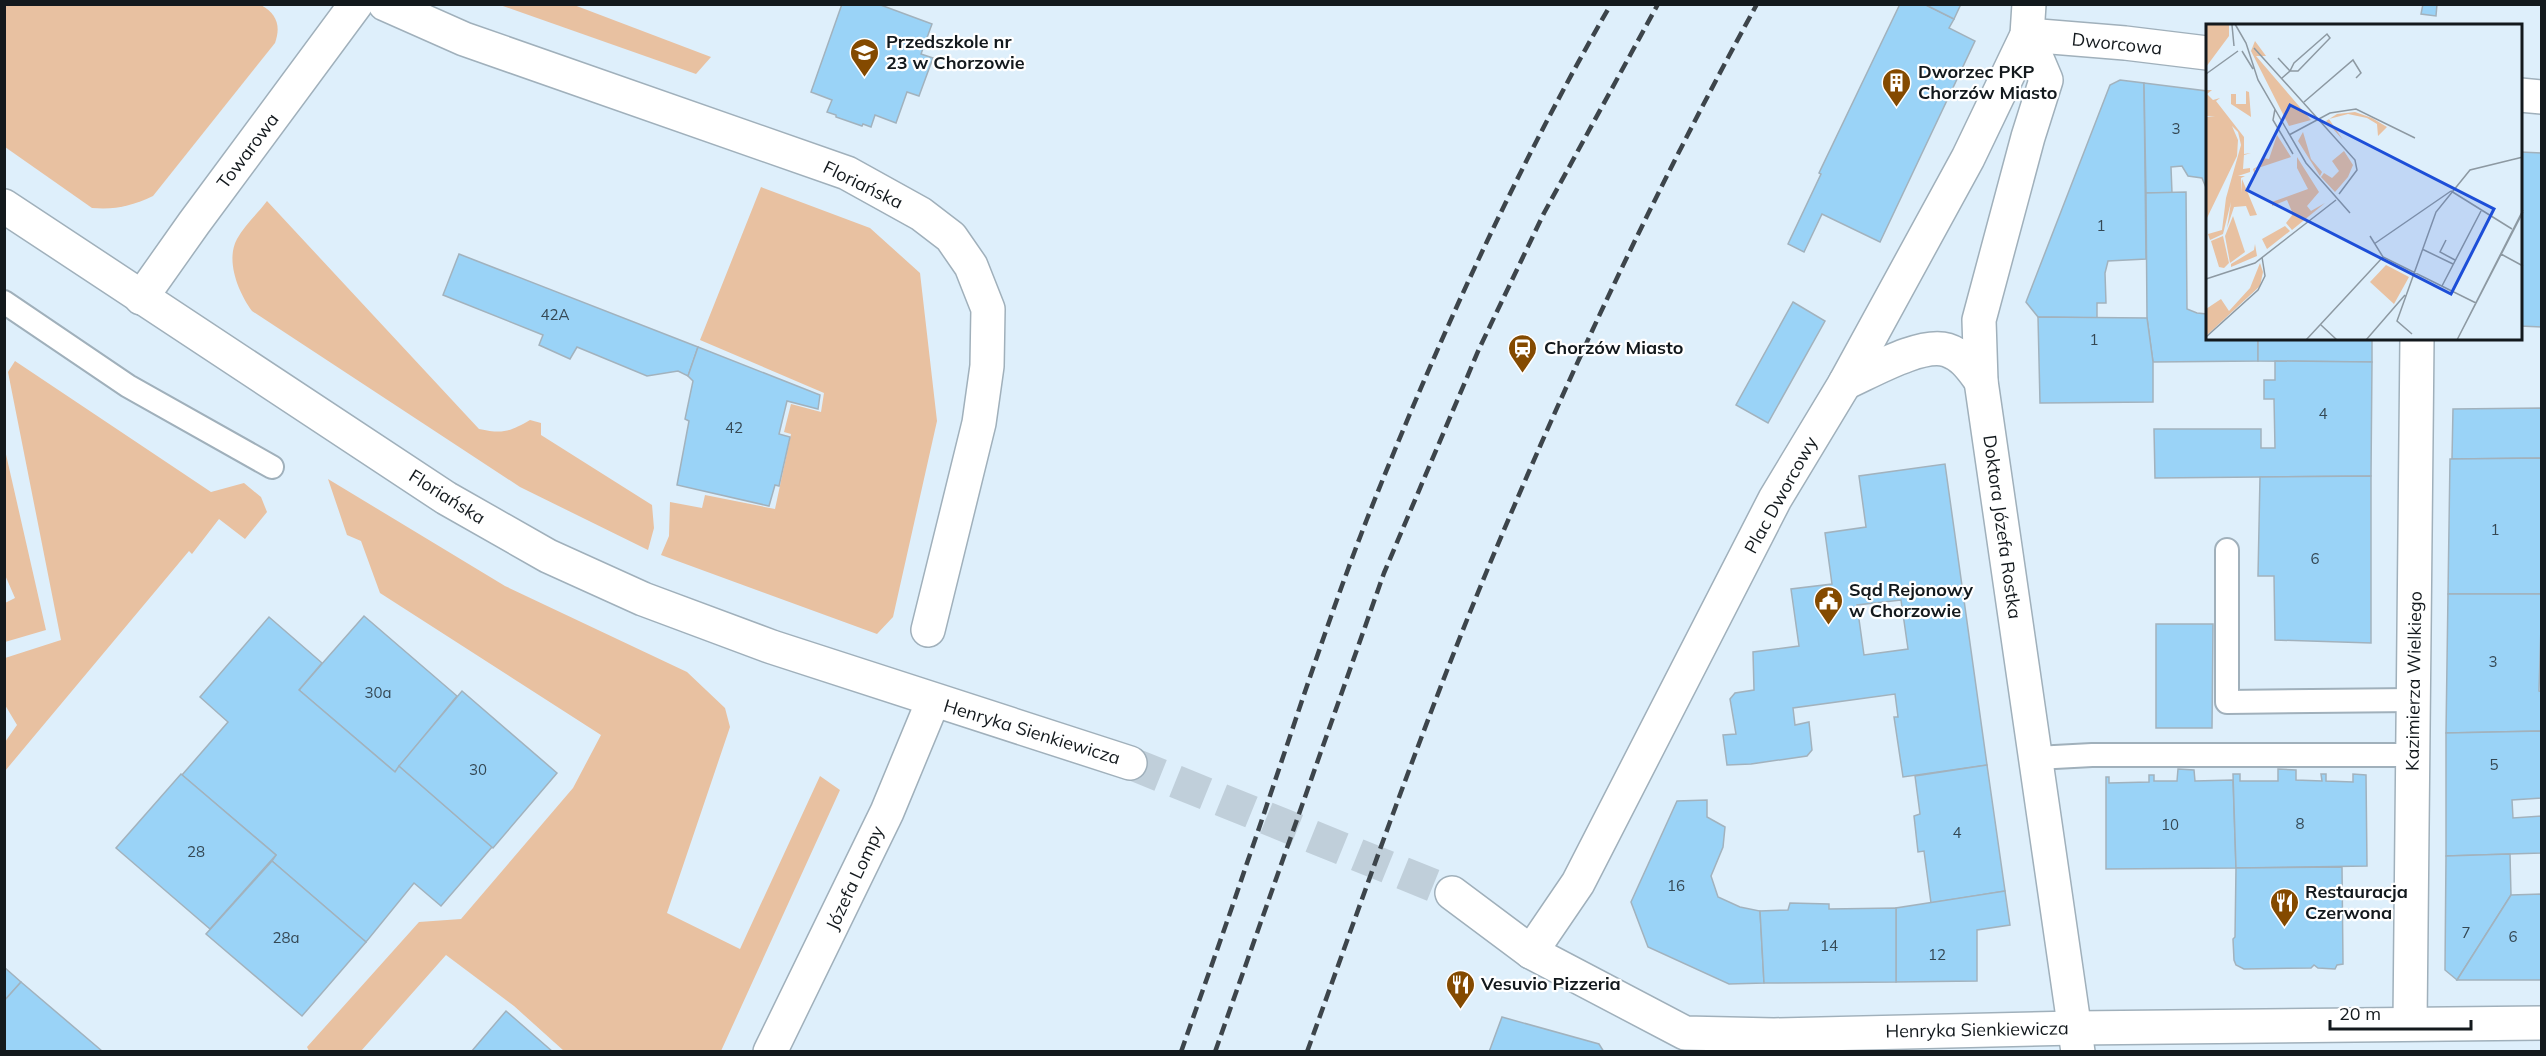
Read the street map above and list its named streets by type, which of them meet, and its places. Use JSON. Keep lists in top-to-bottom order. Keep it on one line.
{"streets":{"street":["Dworcowa","Towarowa","Floriańska","Plac Dworcowy","Doktora Józefa Rostka","Kazimierza Wielkiego","Henryka Sienkiewicza","Józefa Lompy"]},"crossings":[["Dworcowa","Plac Dworcowy"],["Dworcowa","Doktora Józefa Rostka"],["Towarowa","Floriańska"],["Floriańska","Henryka Sienkiewicza"],["Floriańska","Józefa Lompy"],["Plac Dworcowy","Doktora Józefa Rostka"],["Plac Dworcowy","Henryka Sienkiewicza"],["Doktora Józefa Rostka","Henryka Sienkiewicza"],["Kazimierza Wielkiego","Henryka Sienkiewicza"],["Henryka Sienkiewicza","Józefa Lompy"]],"places":{"school or university":["Przedszkole nr 23 w Chorzowie"],"building":["Dworzec PKP Chorzów Miasto"],"station":["Chorzów Miasto"],"public building":["Sąd Rejonowy w Chorzowie"],"restaurant":["Restauracja Czerwona","Vesuvio Pizzeria"]},"house_numbers":["3","1","42A","1","4","42","1","6","3","30a","5","30","8","10","4","28","16","7","6","28a","14","12"],"scale_bar":"20 m"}
